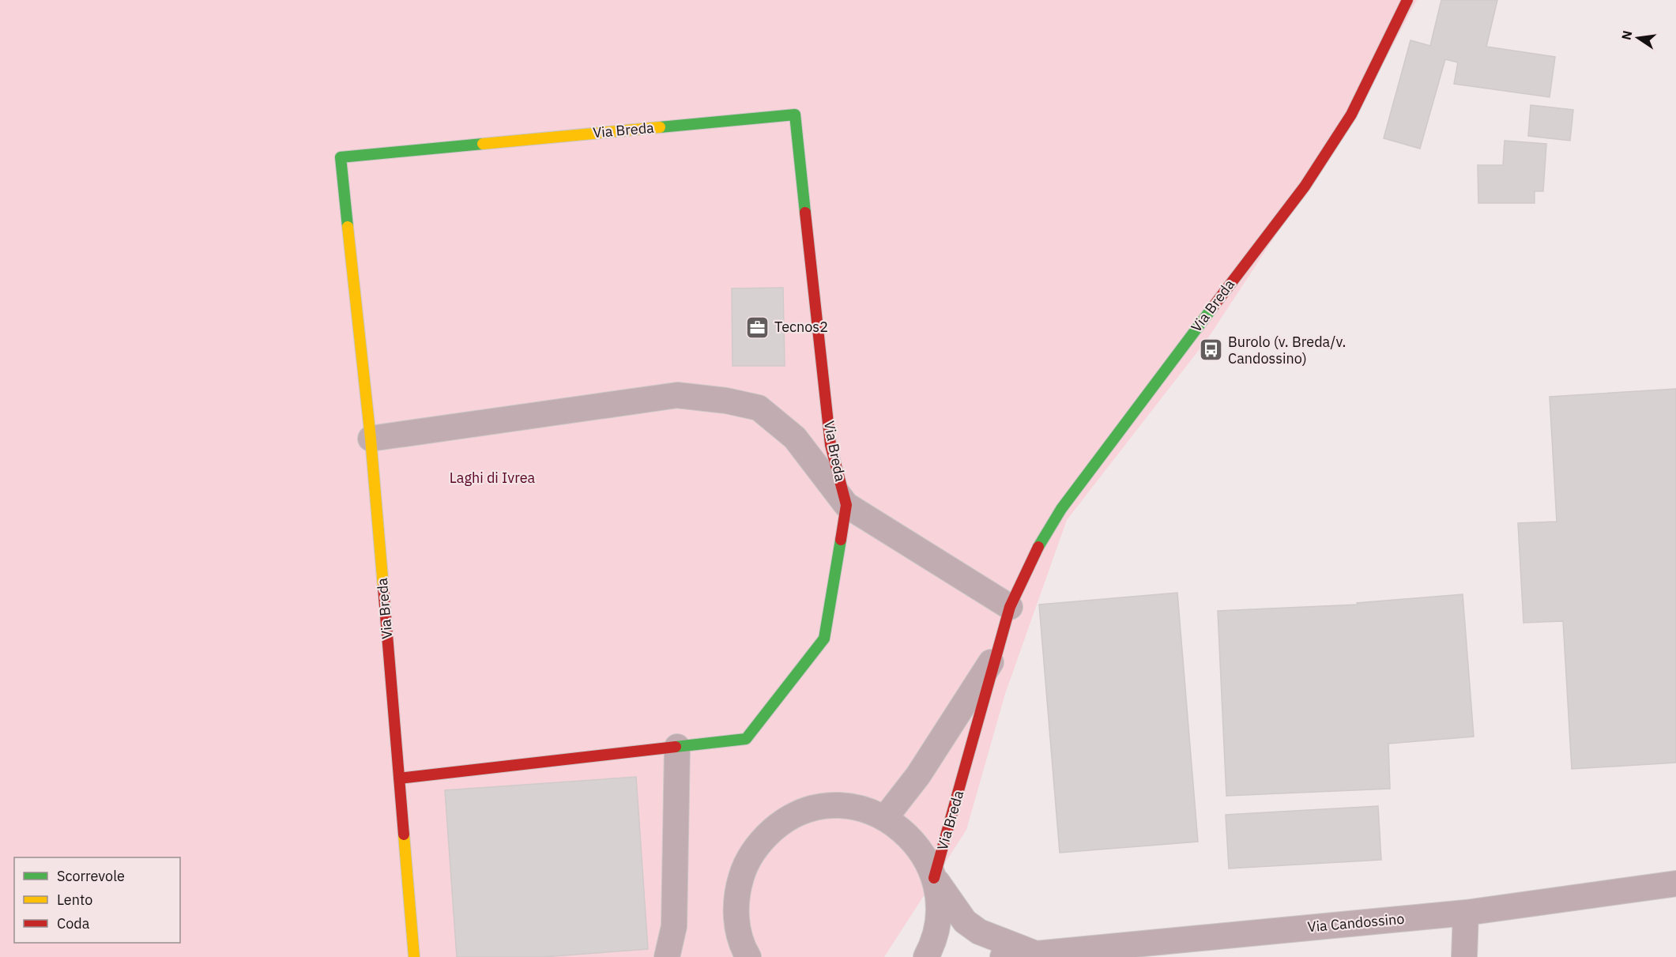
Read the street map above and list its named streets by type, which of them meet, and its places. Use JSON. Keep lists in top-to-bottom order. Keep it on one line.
{"streets":{"street":["Via Breda","Via Candossino"]},"crossings":[["Via Breda","Via Candossino"]],"parks":["Laghi di Ivrea"],"places":{"office":["Tecnos2"],"bus stop":["Burolo (v. Breda/v. Candossino)"]},"legend":["Scorrevole","Lento","Coda"],"north":"left"}
